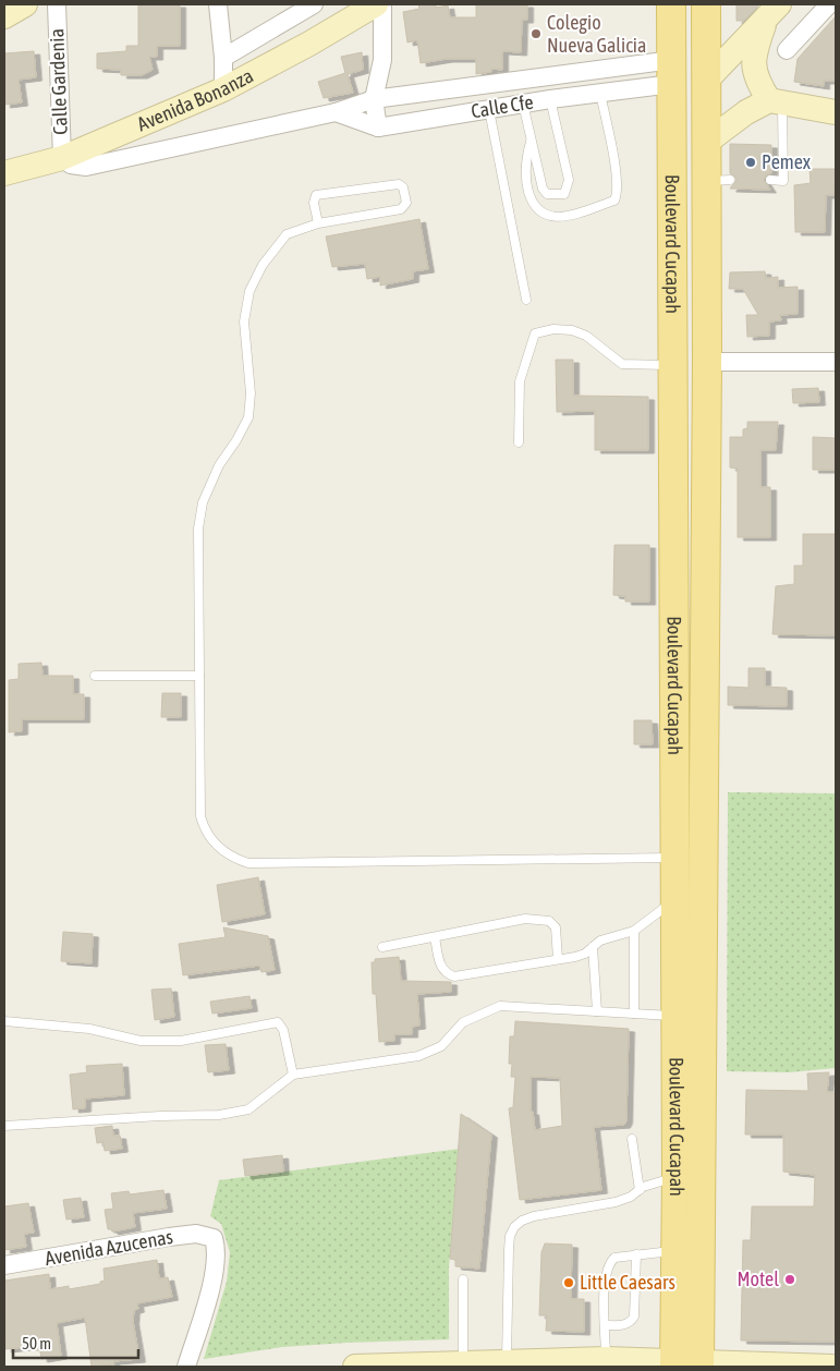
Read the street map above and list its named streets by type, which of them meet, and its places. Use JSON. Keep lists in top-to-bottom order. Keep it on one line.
{"streets":{"main road":["Boulevard Cucapah"],"street":["Calle Gardenia","Avenida Bonanza","Calle Cfe","Avenida Azucenas"]},"crossings":[["Calle Gardenia","Avenida Bonanza"],["Calle Gardenia","Calle Cfe"],["Avenida Bonanza","Calle Cfe"],["Calle Cfe","Boulevard Cucapah"]],"places":["Colegio Nueva Galicia","Pemex","Motel","Little Caesars"],"scale_bar":"50 m"}
